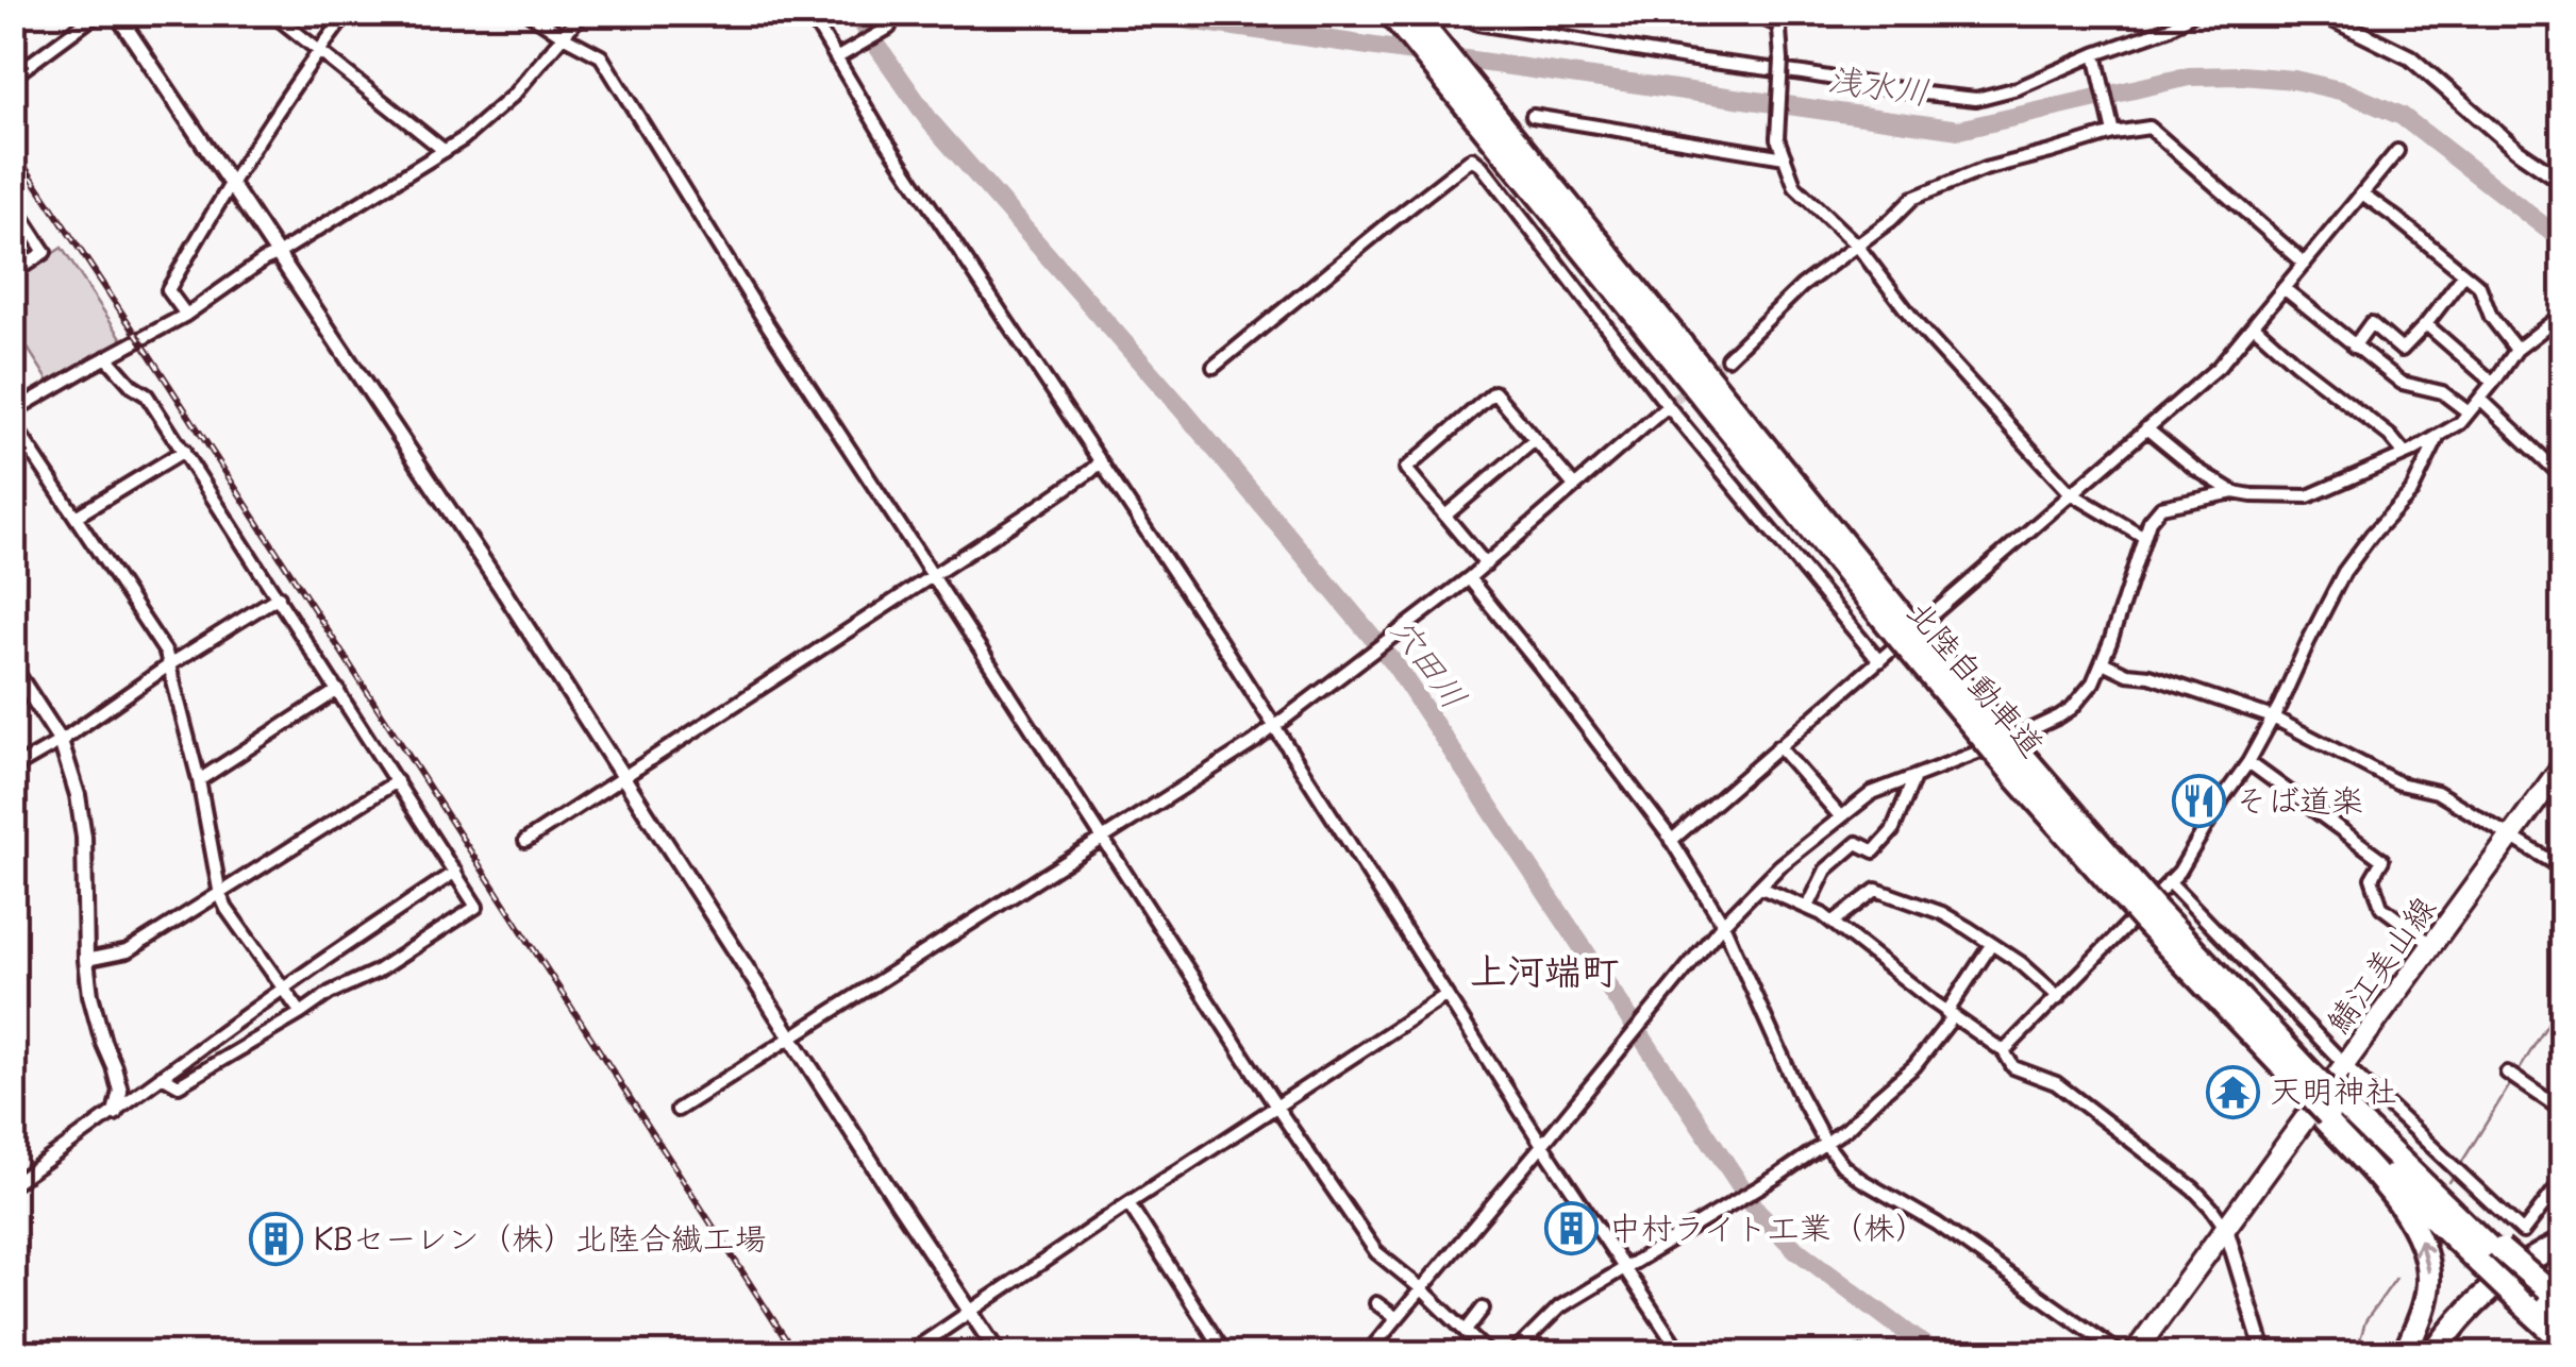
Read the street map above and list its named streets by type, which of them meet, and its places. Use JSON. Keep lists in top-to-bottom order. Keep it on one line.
{"streets":{"highway":["北陸自動車道"],"main road":["鯖江美山線"]},"districts":["上河端町"],"water":["浅水川","穴田川"],"places":{"restaurant":["そば道楽"],"temple":["天明神社"],"building":["中村ライト工業（株）","KBセーレン（株）北陸合繊工場"]}}
